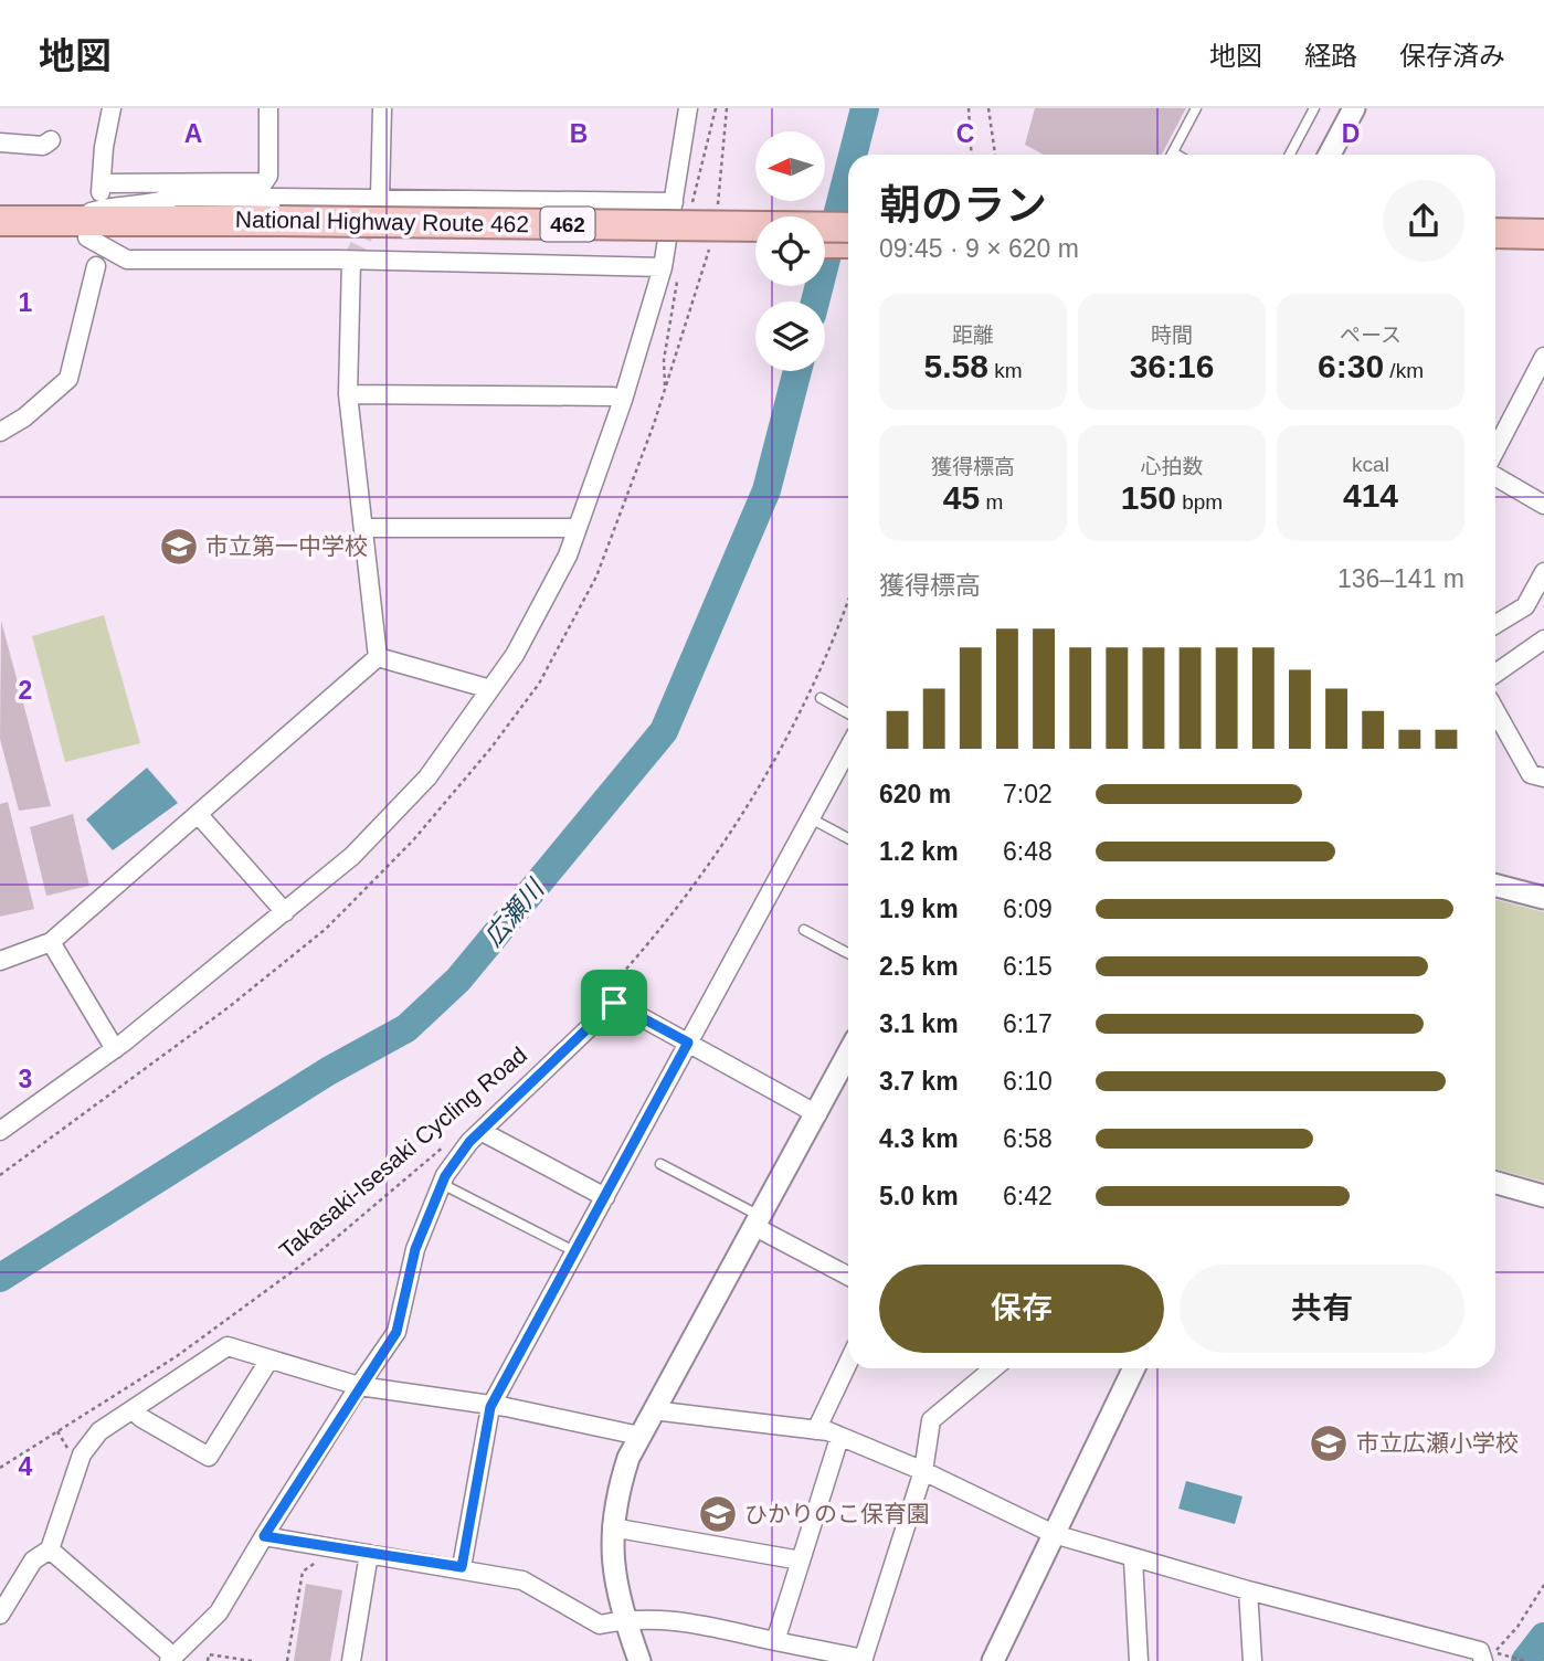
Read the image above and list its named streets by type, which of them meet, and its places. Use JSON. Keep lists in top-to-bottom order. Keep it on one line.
{"streets":{"highway":["National Highway Route 462","462"],"path":["Takasaki-Isesaki Cycling Road"]},"water":["広瀬川"],"places":{"school or university":["市立第一中学校","市立広瀬小学校","ひかりのこ保育園"]},"north":"left","page":{"header":"地図","nav":["地図","経路","保存済み"],"heading":["朝のラン","09:45 · 9 × 620 m"],"stats":[["距離","5.58 km"],["時間","36:16"],["ペース","6:30 /km"],["獲得標高","45 m"],["心拍数","150 bpm"],["kcal","414"]],"chart":["獲得標高","136–141 m"],"list":[{"name":"620 m","note":"7:02"},{"name":"1.2 km","note":"6:48"},{"name":"1.9 km","note":"6:09"},{"name":"2.5 km","note":"6:15"},{"name":"3.1 km","note":"6:17"},{"name":"3.7 km","note":"6:10"},{"name":"4.3 km","note":"6:58"},{"name":"5.0 km","note":"6:42"}],"buttons":["保存","共有"]},"grid":{"columns":["A","B","C","D"],"rows":["1","2","3","4"]}}
